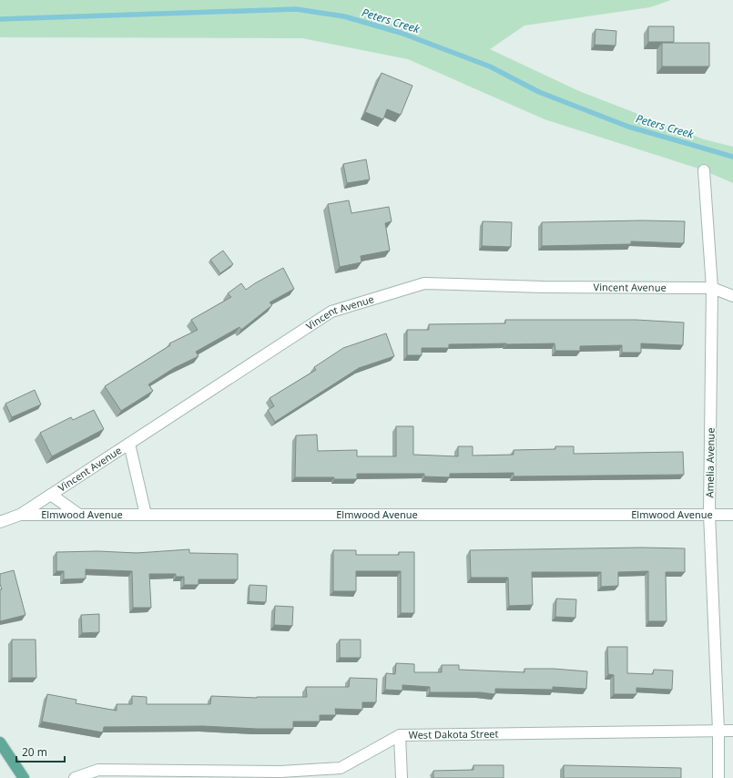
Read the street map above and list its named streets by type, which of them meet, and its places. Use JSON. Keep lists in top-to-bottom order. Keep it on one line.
{"streets":{"street":["Vincent Avenue","Amelia Avenue","Elmwood Avenue","West Dakota Street"]},"crossings":[["Vincent Avenue","Amelia Avenue"],["Vincent Avenue","Elmwood Avenue"],["Amelia Avenue","Elmwood Avenue"],["Amelia Avenue","West Dakota Street"]],"water":["Peters Creek"],"scale_bar":"20 m"}
